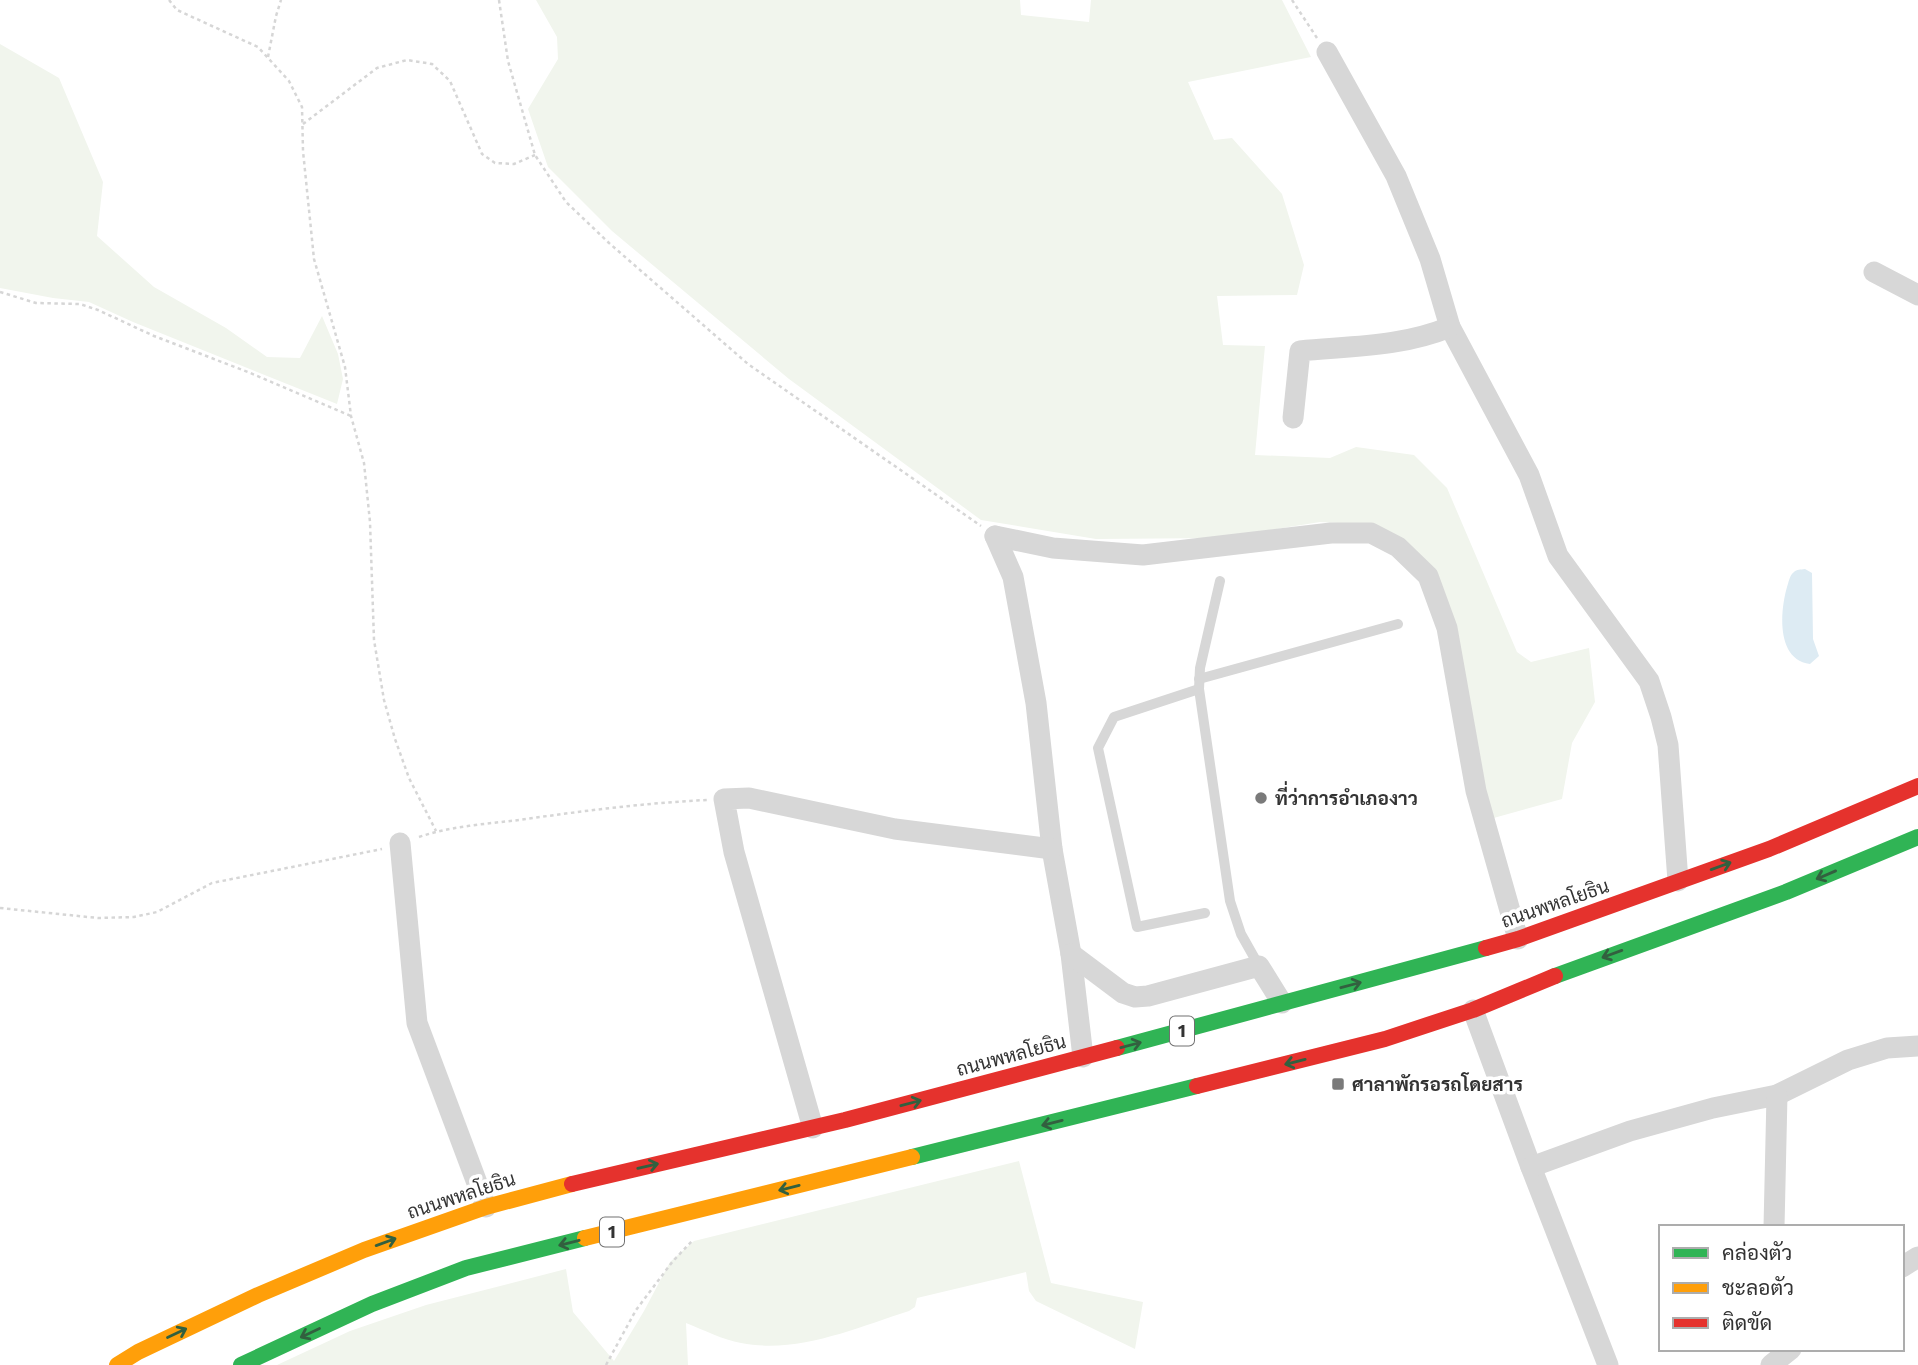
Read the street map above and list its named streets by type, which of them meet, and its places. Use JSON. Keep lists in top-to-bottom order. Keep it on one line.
{"streets":{"highway":["ถนนพหลโยธิน","1"]},"places":{"other":["ที่ว่าการอำเภองาว"],"transit":["ศาลาพักรอรถโดยสาร"]},"legend":["คล่องตัว","ชะลอตัว","ติดขัด"]}
